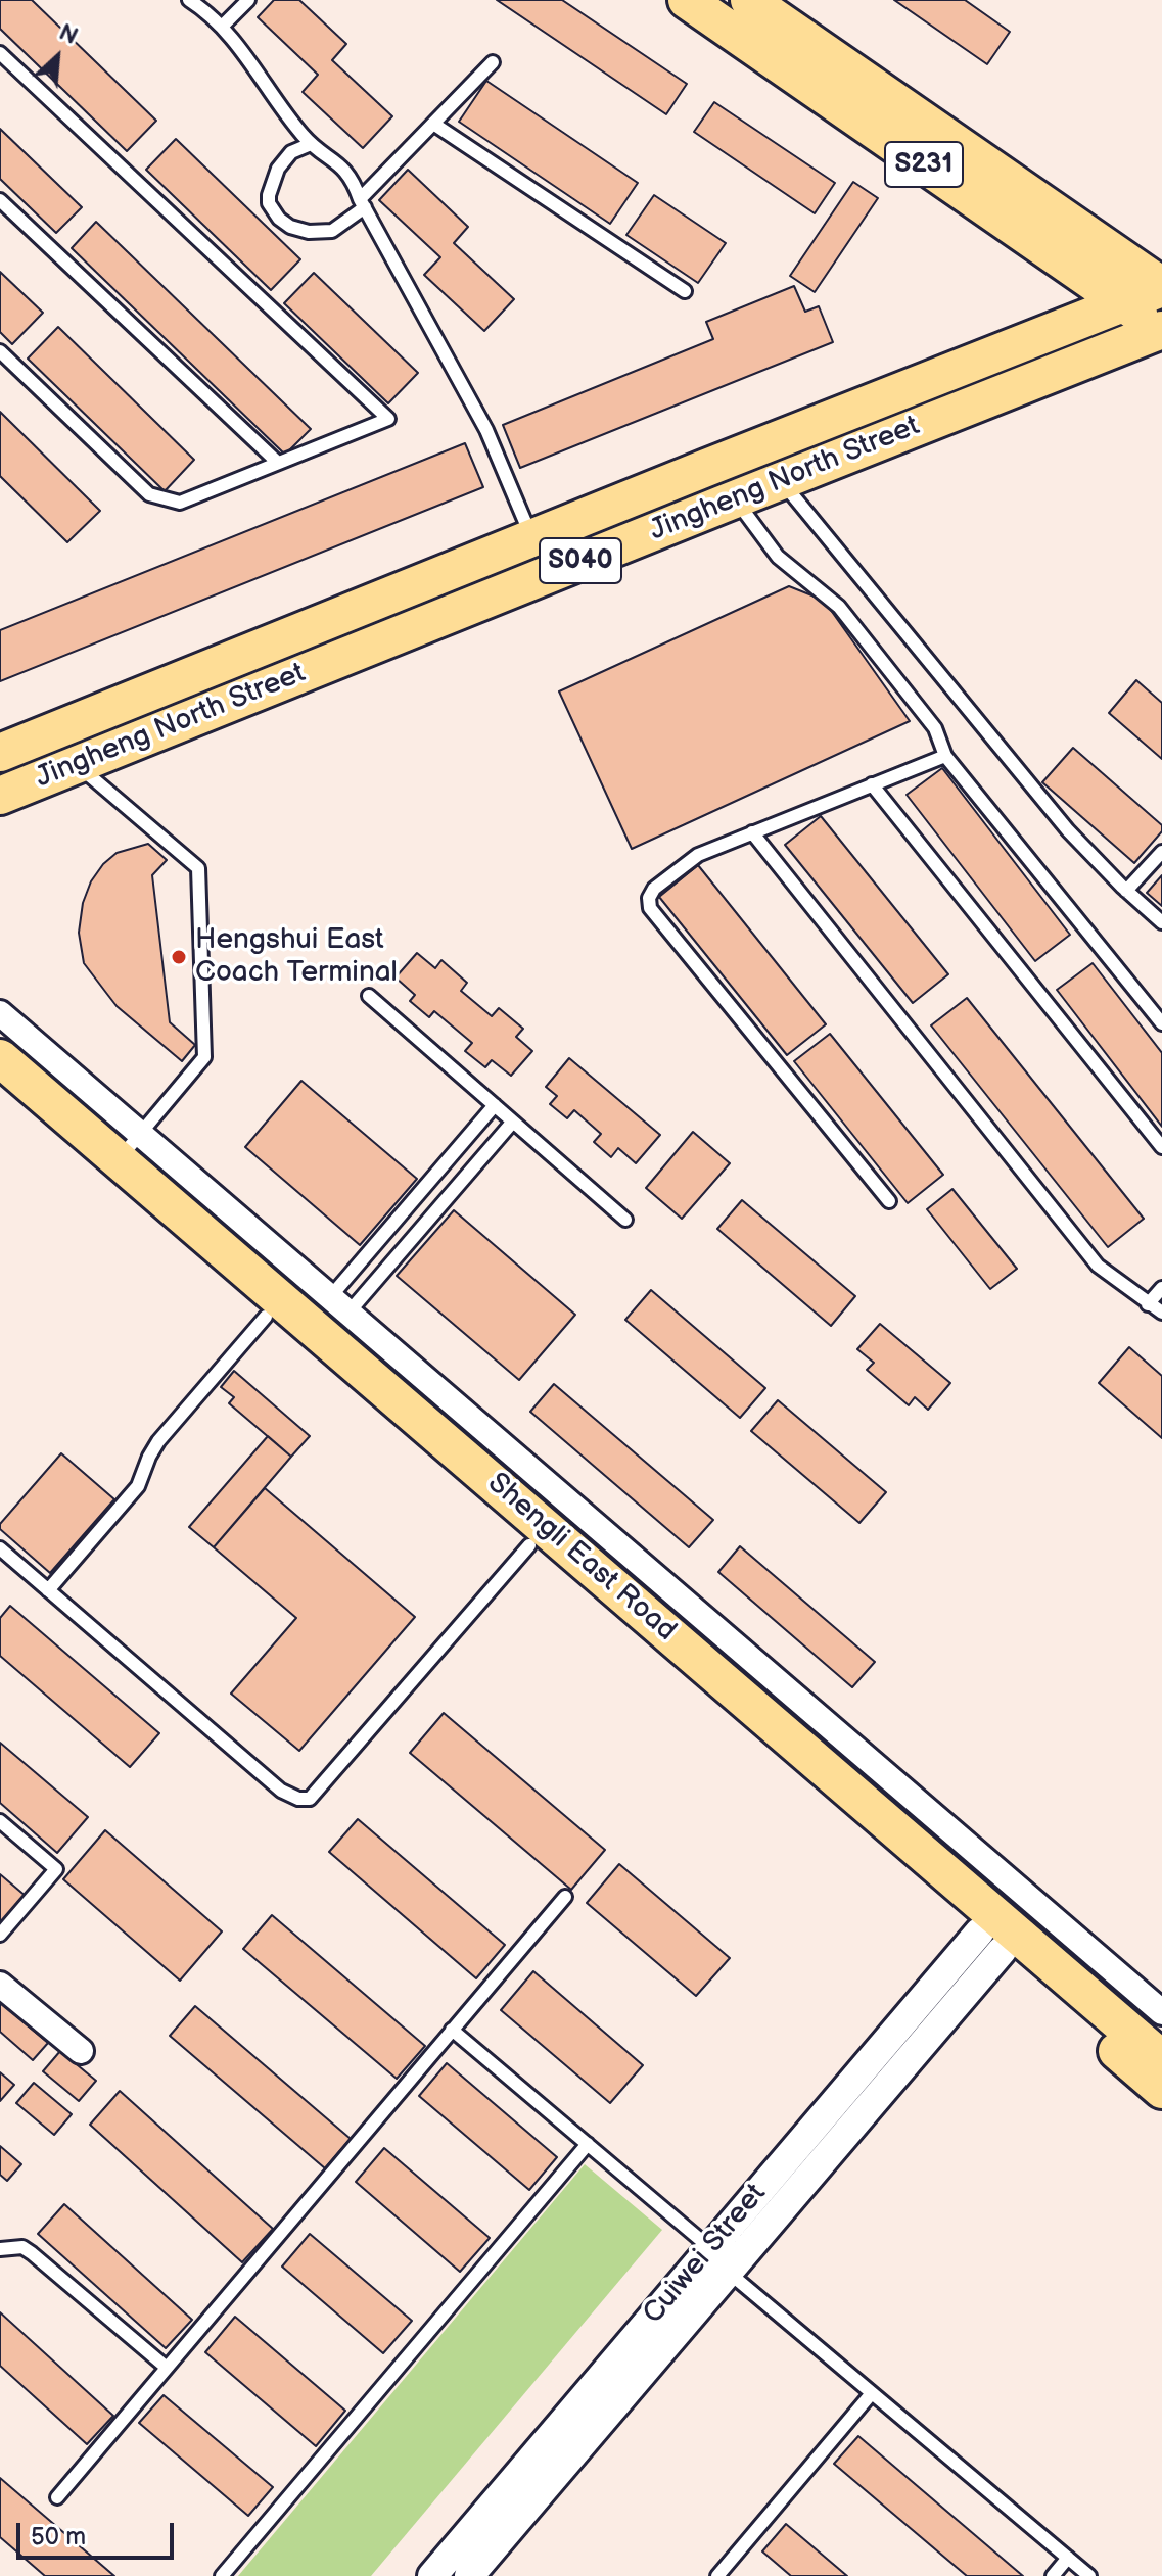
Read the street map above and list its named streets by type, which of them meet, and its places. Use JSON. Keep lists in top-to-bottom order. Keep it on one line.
{"streets":{"main road":["S231","Jingheng North Street","S040","Shengli East Road"],"street":["Cuiwei Street"]},"crossings":[["S231","Jingheng North Street"],["Shengli East Road","Cuiwei Street"]],"places":["Hengshui East Coach Terminal"],"scale_bar":"50 m","north":"top right"}
